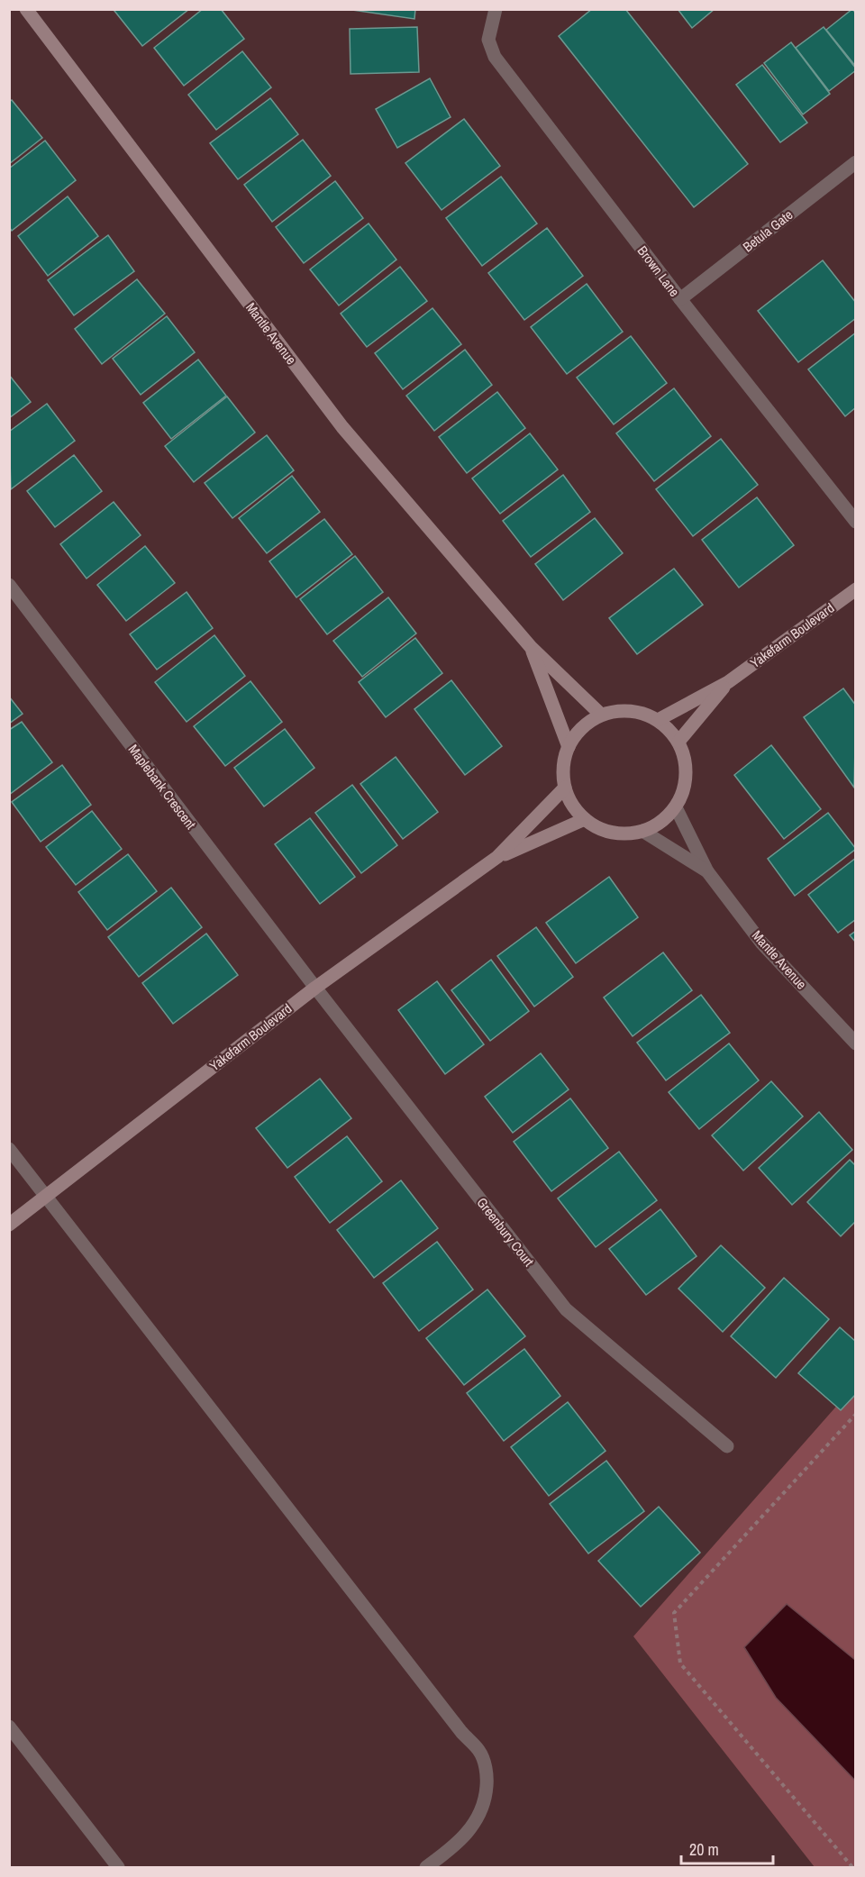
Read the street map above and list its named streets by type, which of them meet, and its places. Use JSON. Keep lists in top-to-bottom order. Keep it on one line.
{"streets":{"street":["Betula Gate","Brown Lane","Mantle Avenue","Yakefarm Boulevard","Maplebank Crescent","Greenbury Court"]},"crossings":[["Betula Gate","Brown Lane"],["Mantle Avenue","Yakefarm Boulevard"],["Yakefarm Boulevard","Maplebank Crescent"],["Yakefarm Boulevard","Greenbury Court"],["Maplebank Crescent","Greenbury Court"]],"scale_bar":"20 m"}
